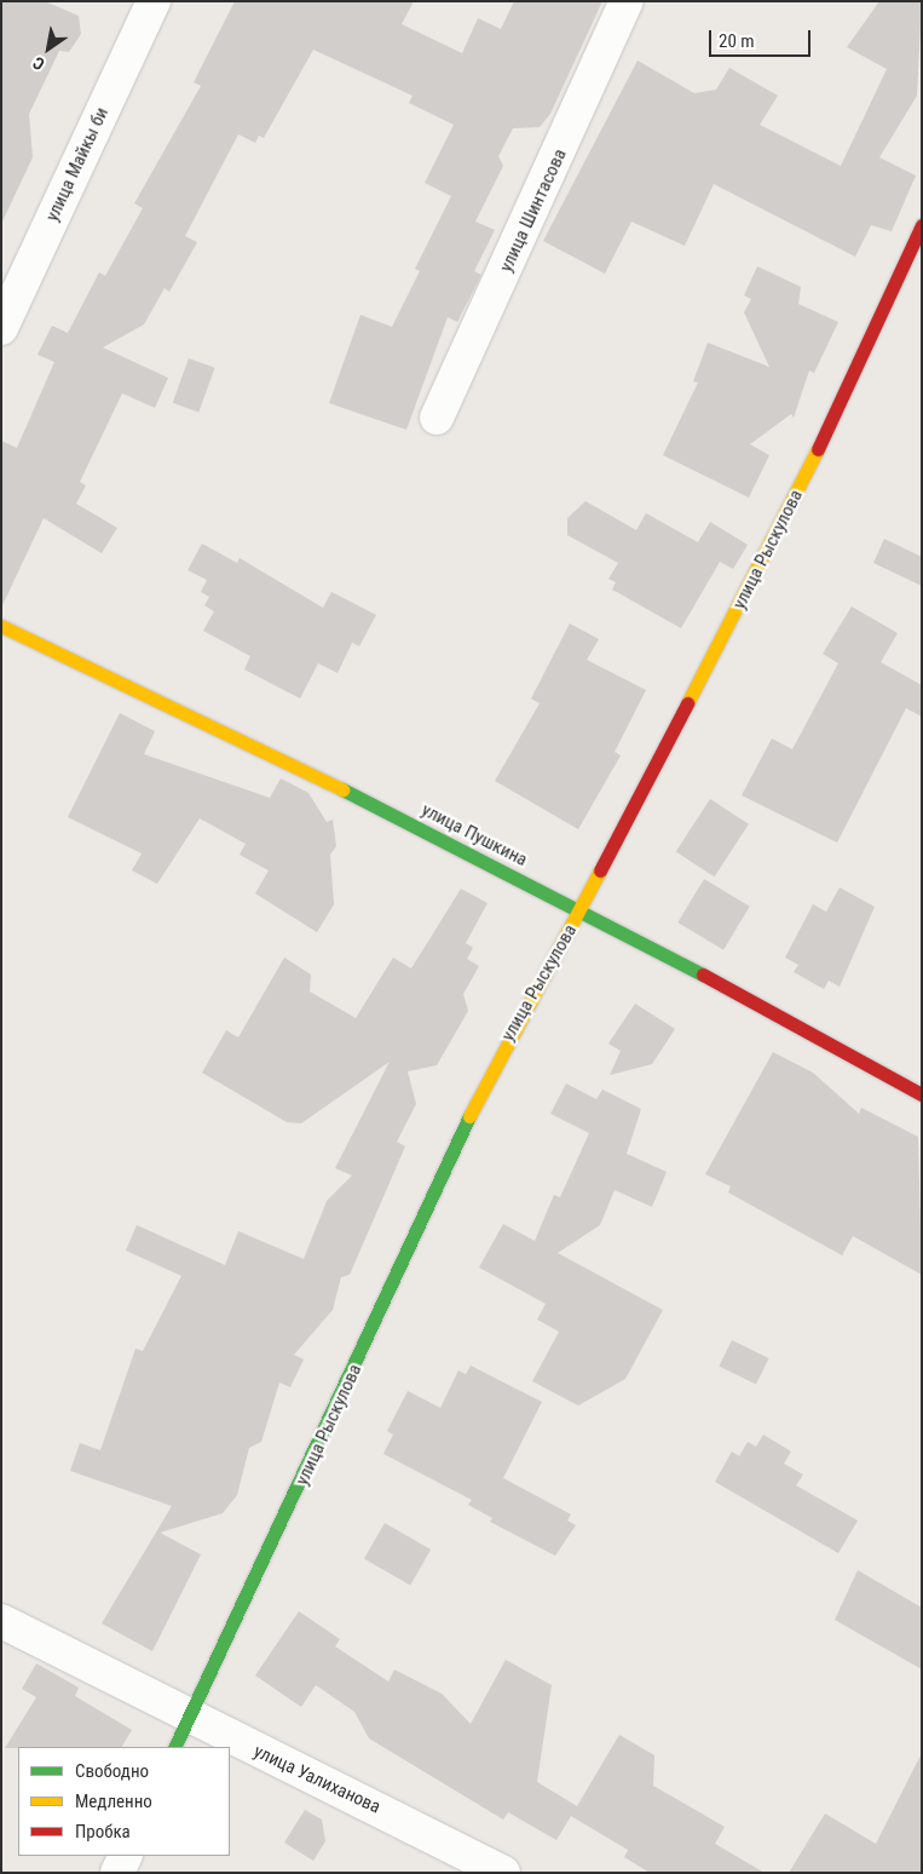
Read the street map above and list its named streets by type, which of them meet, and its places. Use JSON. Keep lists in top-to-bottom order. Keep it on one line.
{"streets":{"street":["улица Майкы би","улица Шинтасова","улица Рыскулова","улица Пушкина","улица Уалиханова"]},"crossings":[["улица Рыскулова","улица Пушкина"],["улица Рыскулова","улица Уалиханова"]],"legend":["Свободно","Медленно","Пробка"],"scale_bar":"20 m","north":"bottom left"}
